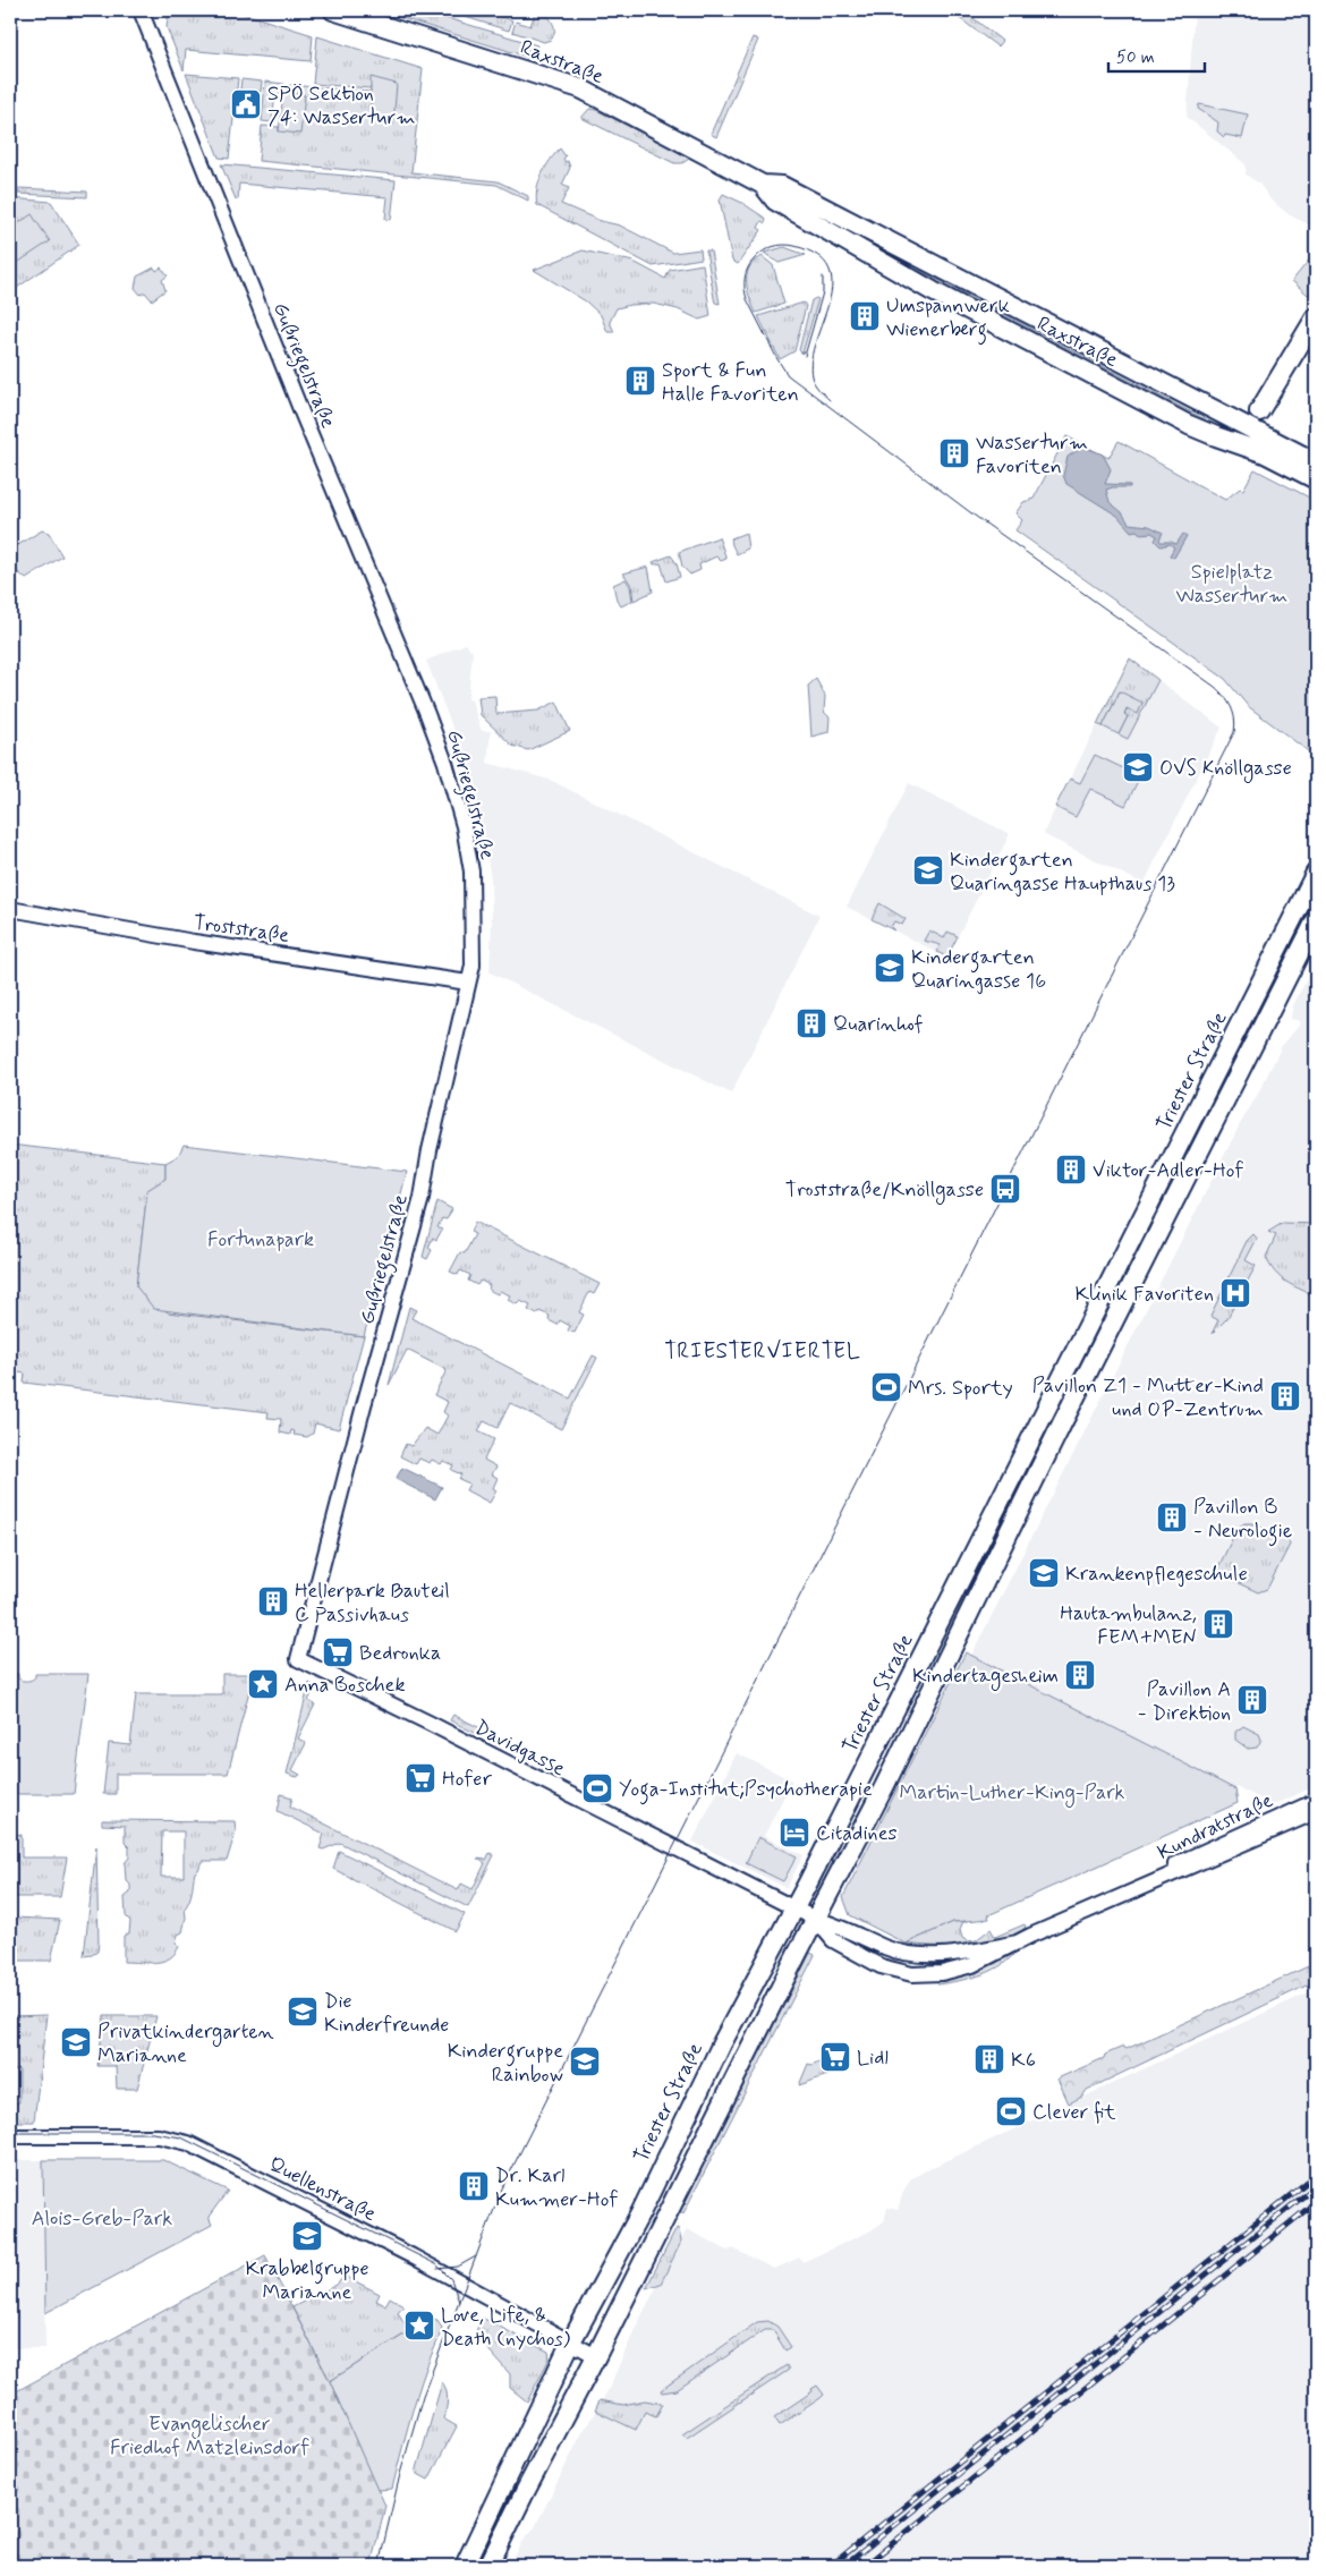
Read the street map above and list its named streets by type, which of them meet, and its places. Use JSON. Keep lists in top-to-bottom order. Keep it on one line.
{"streets":{"main road":["Raxstraße","Triester Straße"],"street":["Gußriegelstraße","Troststraße","Davidgasse","Kundratstraße","Quellenstraße"]},"crossings":[["Gußriegelstraße","Troststraße"],["Gußriegelstraße","Davidgasse"],["Triester Straße","Davidgasse"],["Triester Straße","Quellenstraße"],["Davidgasse","Kundratstraße"]],"districts":["TRIESTERVIERTEL"],"parks":["Spielplatz Wasserturm","Fortunapark","Martin-Luther-King-Park","Alois-Greb-Park","Evangelischer Friedhof Matzleinsdorf"],"places":{"public building":["SPÖ Sektion 74: Wasserturm"],"building":["Umspannwerk Wienerberg","Sport & Fun Halle Favoriten","Wasserturm Favoriten","Quarinhof","Viktor-Adler-Hof","Pavillon Z1 - Mutter-Kind und OP-Zentrum","Pavillon B - Neurologie","Hellerpark Bauteil C Passivhaus","Hautambulanz, FEM+MEN","Kindertagesheim","Pavillon A - Direktion","K6","Dr. Karl Kummer-Hof"],"school or university":["OVS Knöllgasse","Kindergarten Quaringasse Haupthaus 13","Kindergarten Quaringasse 16","Krankenpflegeschule","Die Kinderfreunde","Privatkindergarten Marianne","Kindergruppe Rainbow","Krabbelgruppe Marianne"],"bus stop":["Troststraße/Knöllgasse"],"hospital":["Klinik Favoriten"],"sports":["Mrs. Sporty","Yoga-Institut;Psychotherapie","Clever fit"],"supermarket":["Bedronka","Hofer","Lidl"],"place":["Anna Boschek","Love, Life, & Death (nychos)"],"hotel":["Citadines"]},"scale_bar":"50 m"}
